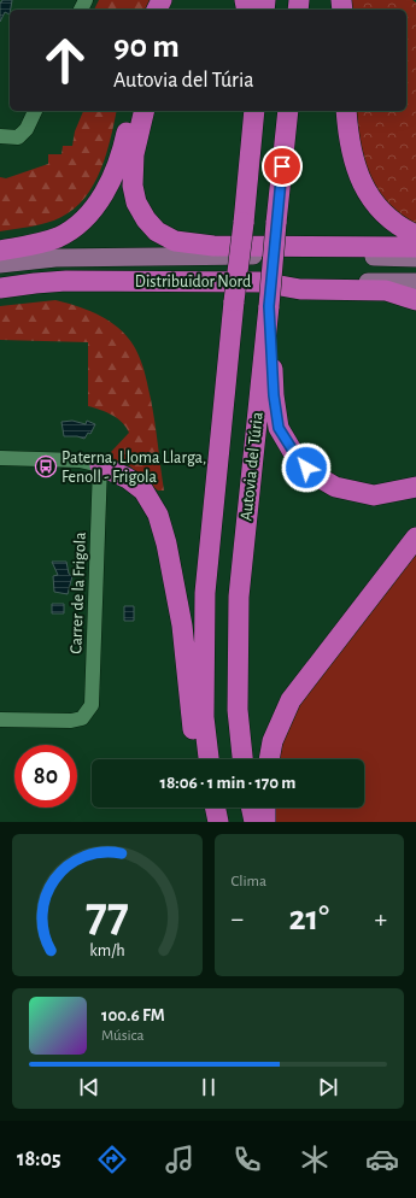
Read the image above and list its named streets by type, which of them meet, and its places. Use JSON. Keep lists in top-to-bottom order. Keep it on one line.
{"streets":{"highway":["Distribuïdor Nord","Autovia del Túria"],"street":["Carrer de la Frigola"]},"places":{"bus stop":["Paterna, Lloma Llarga, Fenoll - Frigola"]},"page":{"turn":["90 m","Autovia del Túria"],"limit":"80","trip":"18:06 · 1 min · 170 m","tile":"Clima","heat":["−","21°","+"],"song":["100.6 FM","Música"],"tabs":"18:05","gauge":["77","km/h"]}}
